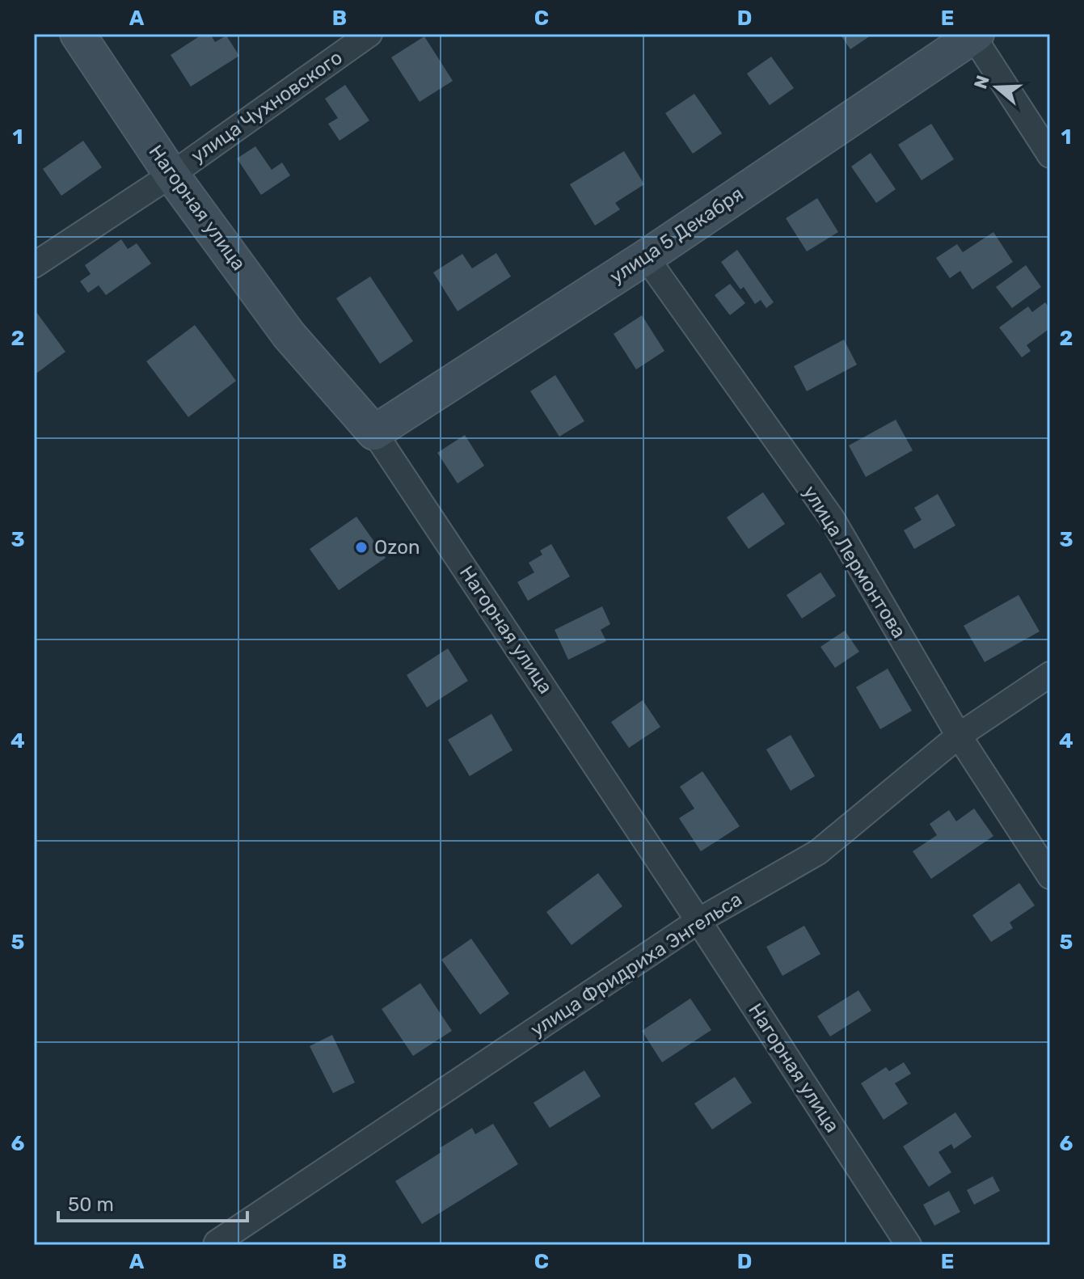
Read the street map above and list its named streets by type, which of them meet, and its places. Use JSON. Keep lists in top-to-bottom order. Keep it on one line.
{"streets":{"street":["улица Чухновского","Нагорная улица","улица 5 Декабря","улица Лермонтова","улица Фридриха Энгельса"]},"crossings":[["улица Чухновского","Нагорная улица"],["Нагорная улица","улица 5 Декабря"],["Нагорная улица","улица Фридриха Энгельса"],["улица 5 Декабря","улица Лермонтова"],["улица Лермонтова","улица Фридриха Энгельса"]],"places":["Ozon"],"scale_bar":"50 m","north":"left","grid":{"columns":["A","B","C","D","E"],"rows":["1","2","3","4","5","6"]}}
